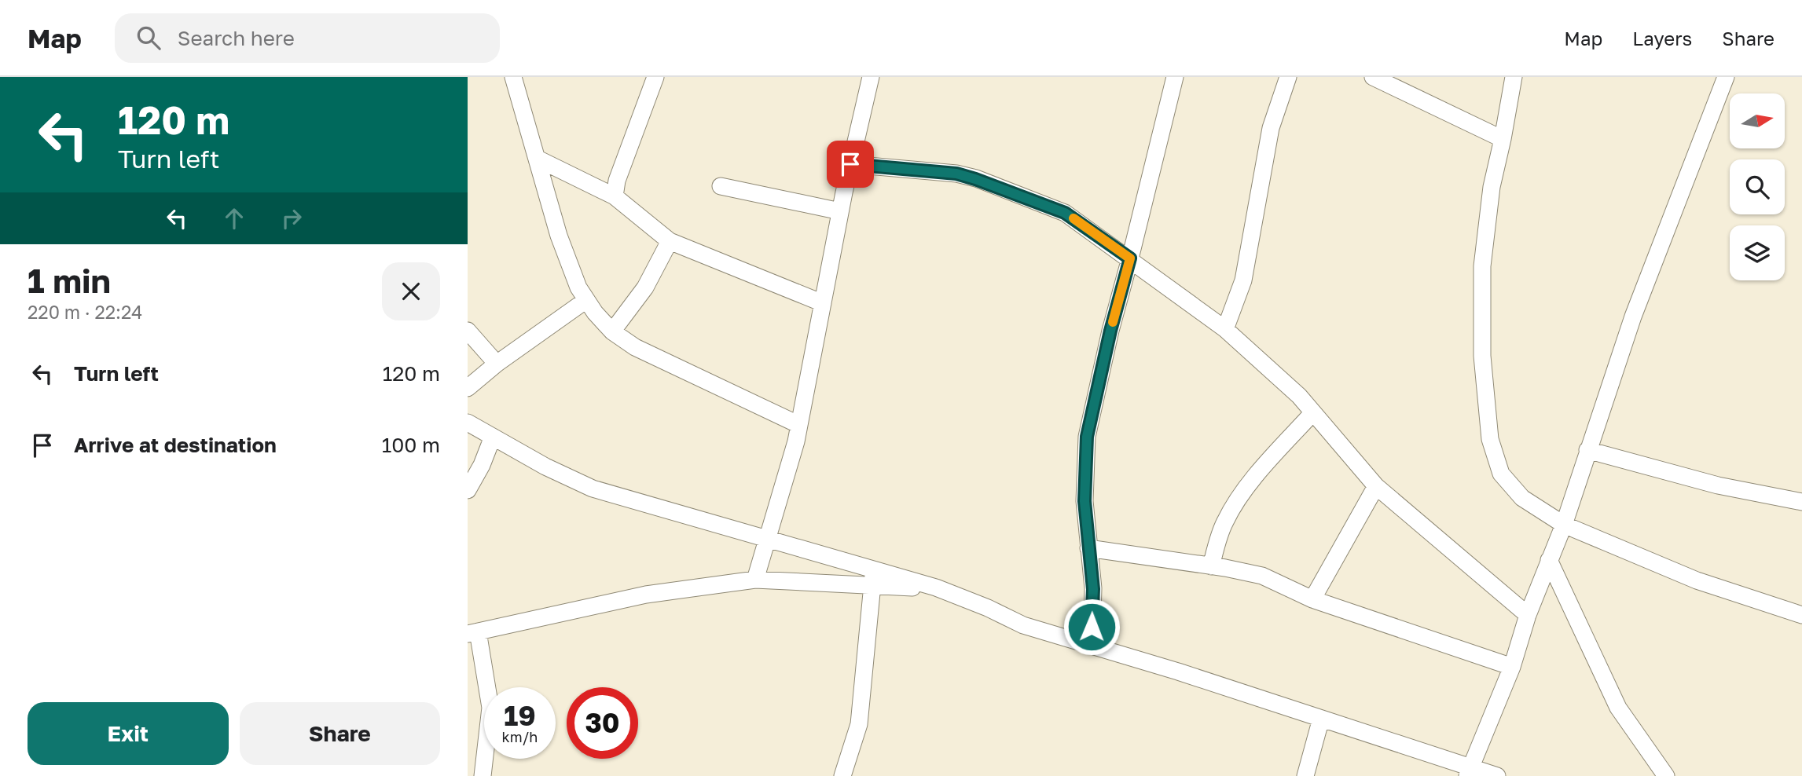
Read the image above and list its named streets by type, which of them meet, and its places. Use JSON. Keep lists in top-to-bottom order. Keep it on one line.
{"north":"right","page":{"header":"Map","search":"Search here","nav":["Map","Layers","Share"],"turn":["120 m","Turn left"],"heading":["1 min","220 m · 22:24"],"list":[{"name":"Turn left","value":"120 m"},{"name":"Arrive at destination","value":"100 m"}],"speed":"19 km/h","limit":"30","buttons":["Exit","Share"]}}
